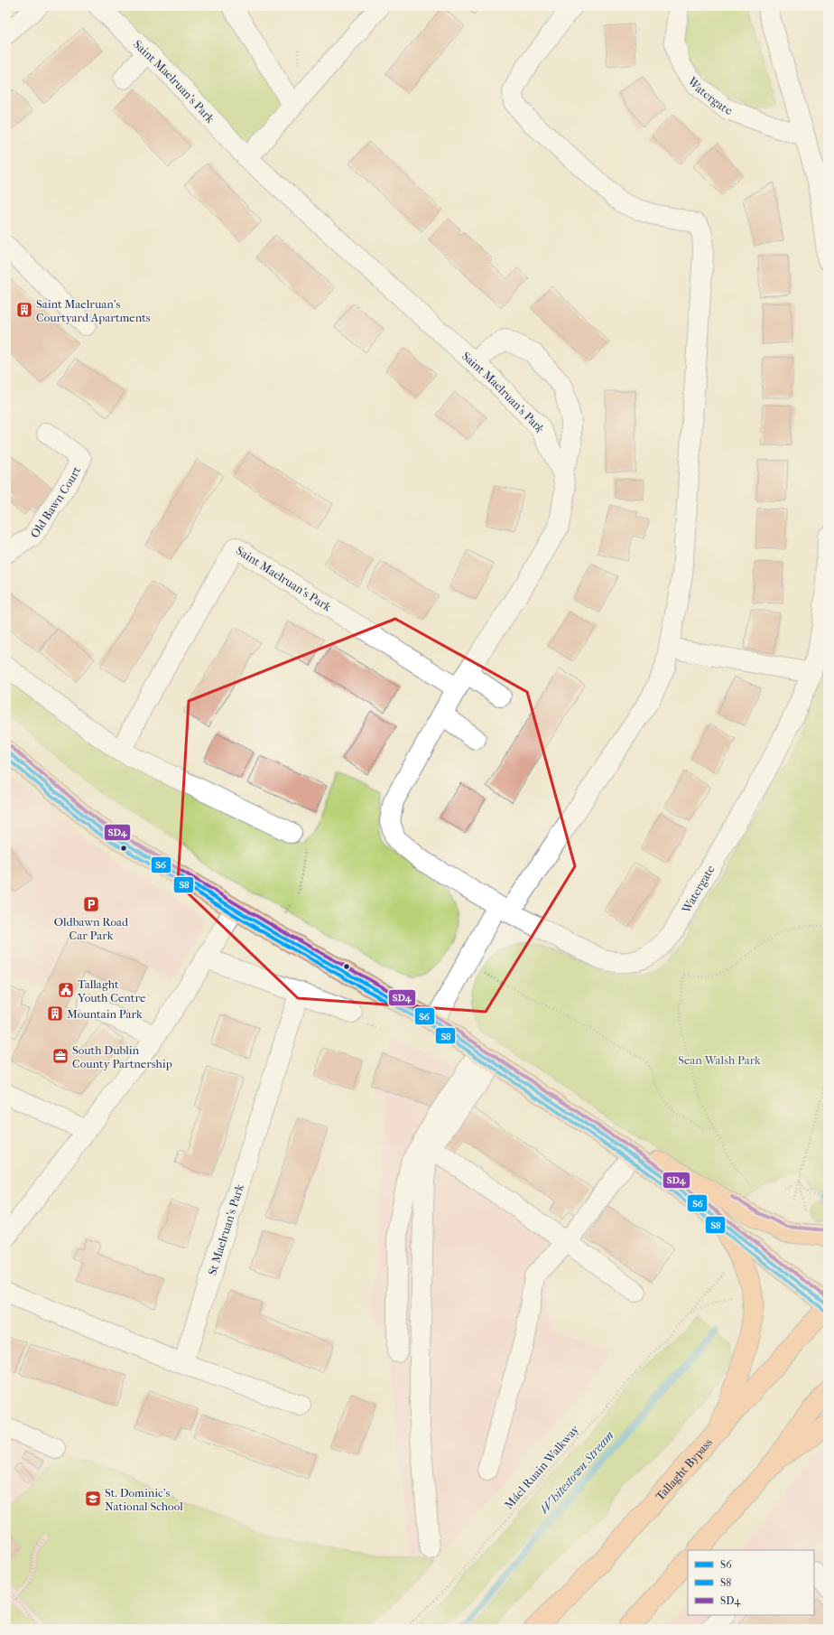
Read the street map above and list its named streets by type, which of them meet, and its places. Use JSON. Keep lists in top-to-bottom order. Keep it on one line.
{"streets":{"main road":["Tallaght Bypass"],"street":["Saint Maelruan's Park","Watergate","Old Bawn Court","St Maelruan's Park"],"path":["Máel Ruain Walkway"]},"crossings":[["Saint Maelruan's Park","Watergate"]],"water":["Whitestown Stream"],"parks":["Sean Walsh Park"],"places":{"building":["Saint Maelruan's Courtyard Apartments","Mountain Park"],"parking":["Oldbawn Road Car Park"],"public building":["Tallaght Youth Centre"],"office":["South Dublin County Partnership"],"school or university":["St. Dominic's National School"]},"lines":["transit line SD4","transit line S6","transit line S8"],"legend":["S6","S8","SD4"]}
